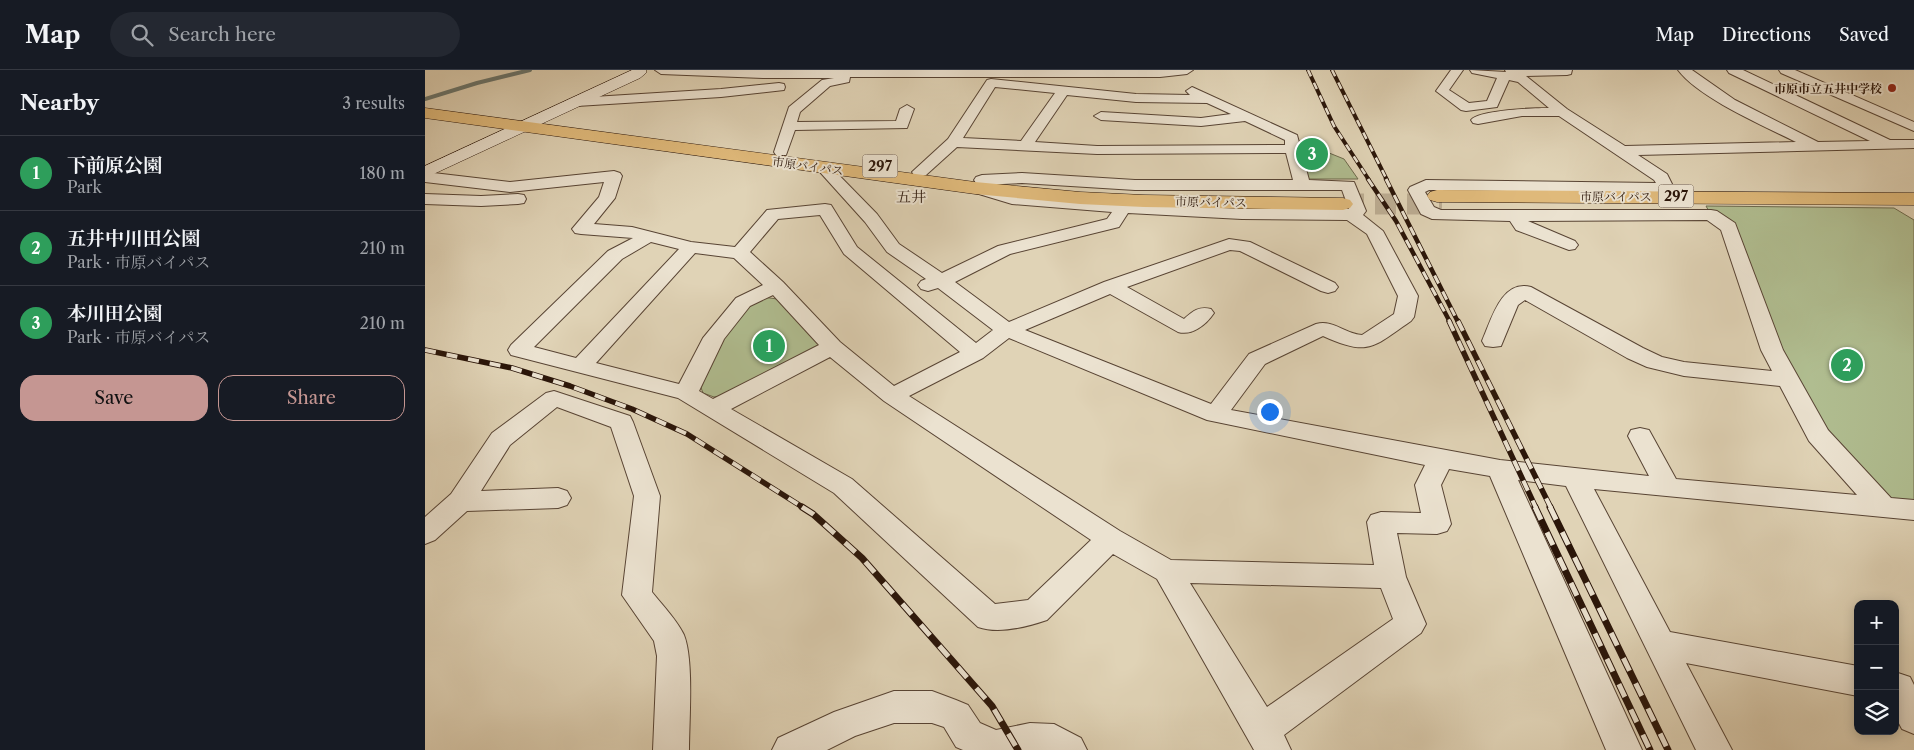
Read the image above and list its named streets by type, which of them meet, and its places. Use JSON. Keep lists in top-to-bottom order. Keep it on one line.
{"streets":{"highway":["市原バイパス","297"]},"districts":["五井"],"places":["市原市立五井中学校"],"page":{"header":"Map","search":"Search here","nav":["Map","Directions","Saved"],"heading":["Nearby","3 results"],"list":[{"mark":"1","name":"下前原公園","note":"Park","value":"180 m"},{"mark":"2","name":"五井中川田公園","note":"Park · 市原バイパス","value":"210 m"},{"mark":"3","name":"本川田公園","note":"Park · 市原バイパス","value":"210 m"}],"pins":["3","1","2"],"buttons":["Save","Share"],"map_buttons":["+","−"]}}
